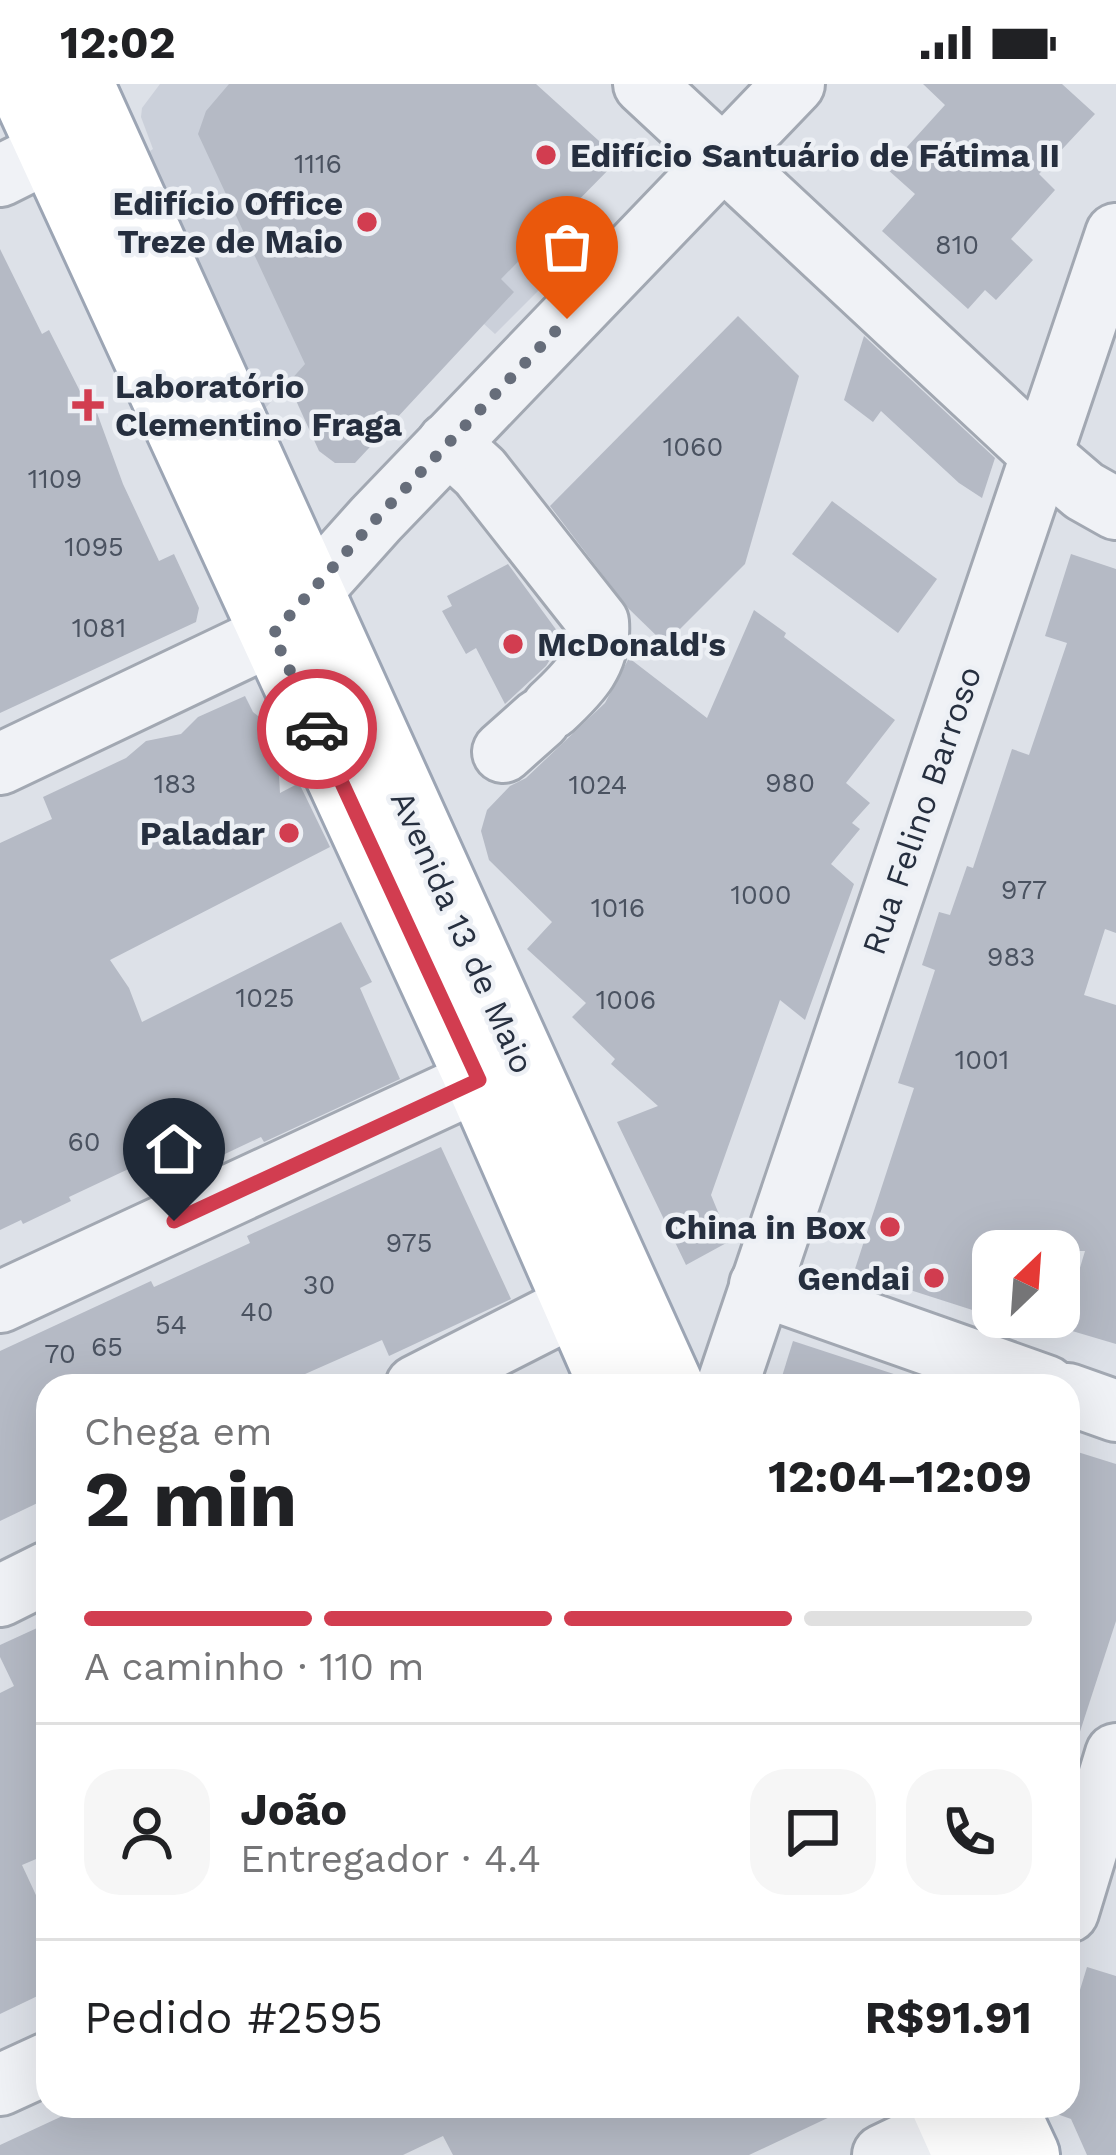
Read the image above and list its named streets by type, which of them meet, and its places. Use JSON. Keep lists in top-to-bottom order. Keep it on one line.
{"streets":{"main road":["Avenida 13 de Maio"],"street":["Rua Felino Barroso"]},"places":{"other":["Edifício Santuário de Fátima II","Edifício Office Treze de Maio","McDonald's","Paladar","China in Box","Gendai"],"health":["Laboratório Clementino Fraga"]},"house_numbers":["1116","810","1060","1109","1095","1081","980","183","1024","977","1000","1016","983","1025","1006","1001","60","975","30","40","54","65","70"],"north":"top right","page":{"status":"12:02","heading":["2 min","Chega em","12:04–12:09"],"panel":["João","Entregador · 4.4","Pedido #2595","R$91.91"],"bar":"A caminho · 110 m"}}
